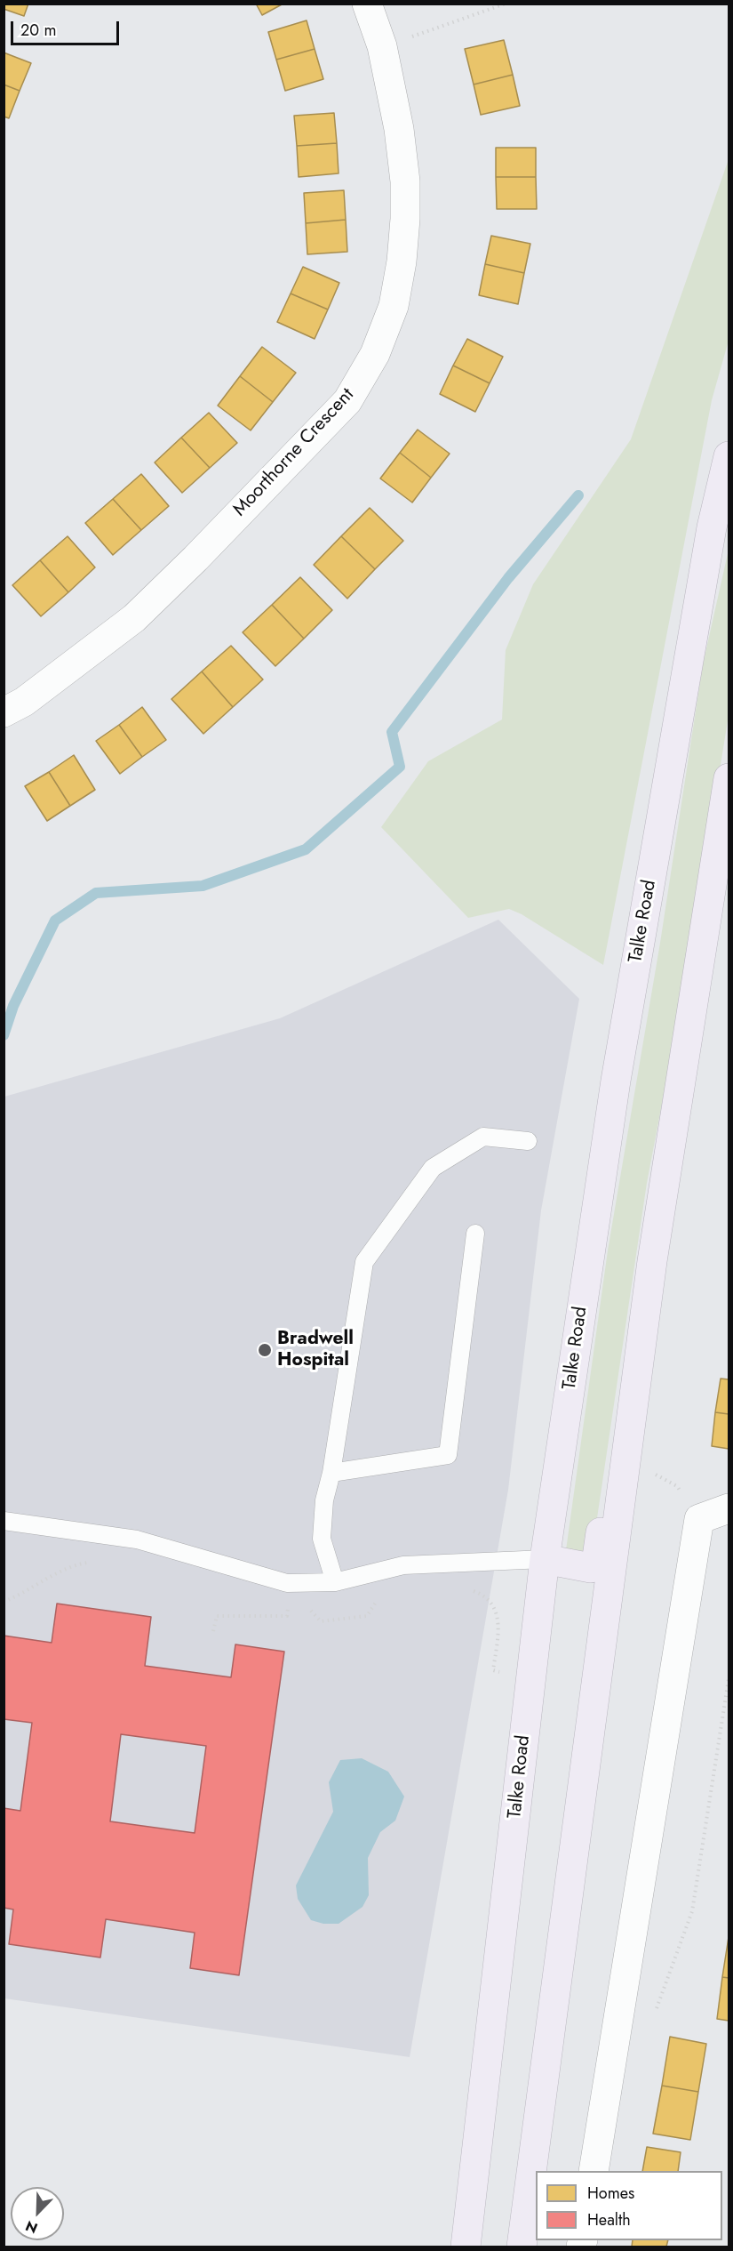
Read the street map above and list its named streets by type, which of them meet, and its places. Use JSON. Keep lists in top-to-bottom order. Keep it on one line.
{"streets":{"highway":["Talke Road"],"street":["Moorthorne Crescent"]},"places":["Bradwell Hospital"],"legend":["Homes","Health"],"scale_bar":"20 m","north":"bottom left"}
